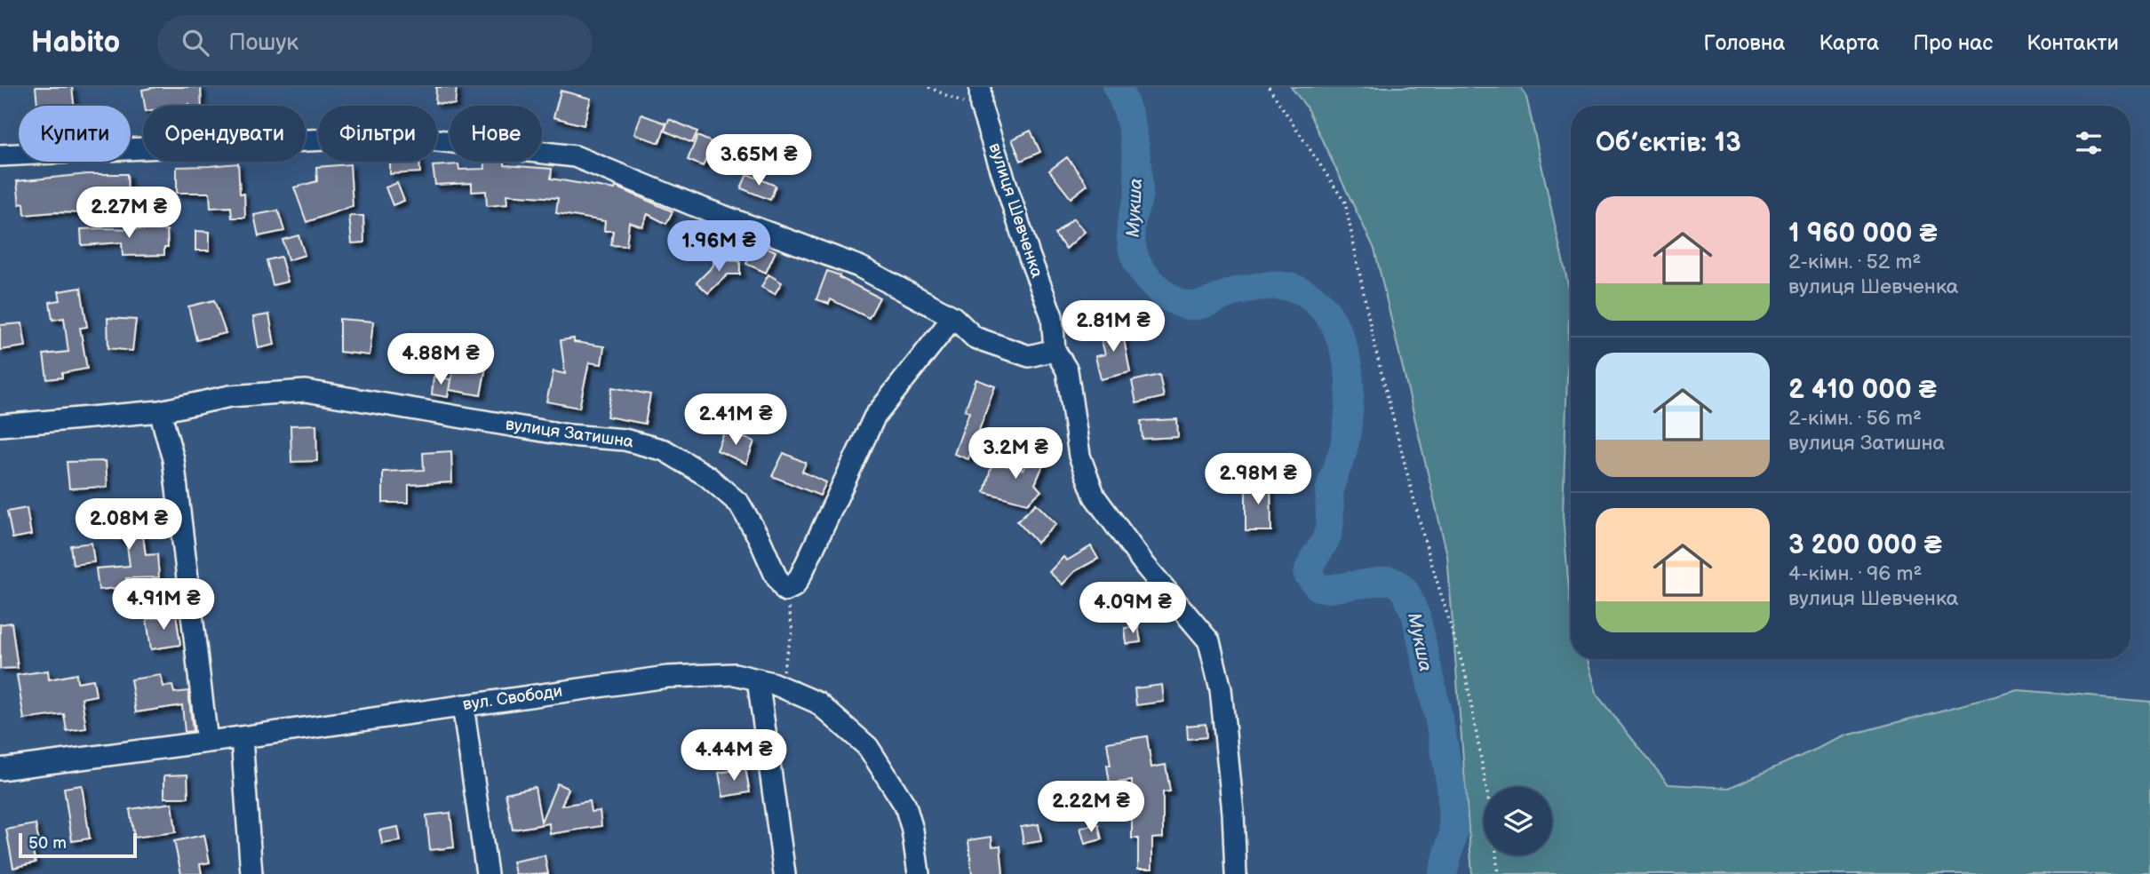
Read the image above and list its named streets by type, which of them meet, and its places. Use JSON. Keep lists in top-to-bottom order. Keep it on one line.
{"streets":{"street":["вулиця Шевченка","вулиця Затишна","вул. Свободи"]},"water":["Мукша"],"scale_bar":"50 m","page":{"header":"Habito","search":"Пошук","nav":["Головна","Карта","Про нас","Контакти"],"chip":["Купити","Орендувати","Фільтри","Нове"],"heading":"Об’єктів: 13","price":["3.65M ₴","2.27M ₴","1.96M ₴","2.81M ₴","4.88M ₴","2.41M ₴","3.2M ₴","2.98M ₴","2.08M ₴","4.91M ₴","4.09M ₴","4.44M ₴","2.22M ₴"],"list":[{"name":"1 960 000 ₴","note":"2-кімн. · 52 m² · вулиця Шевченка"},{"name":"2 410 000 ₴","note":"2-кімн. · 56 m² · вулиця Затишна"},{"name":"3 200 000 ₴","note":"4-кімн. · 96 m² · вулиця Шевченка"}],"scale":"50 m"}}
